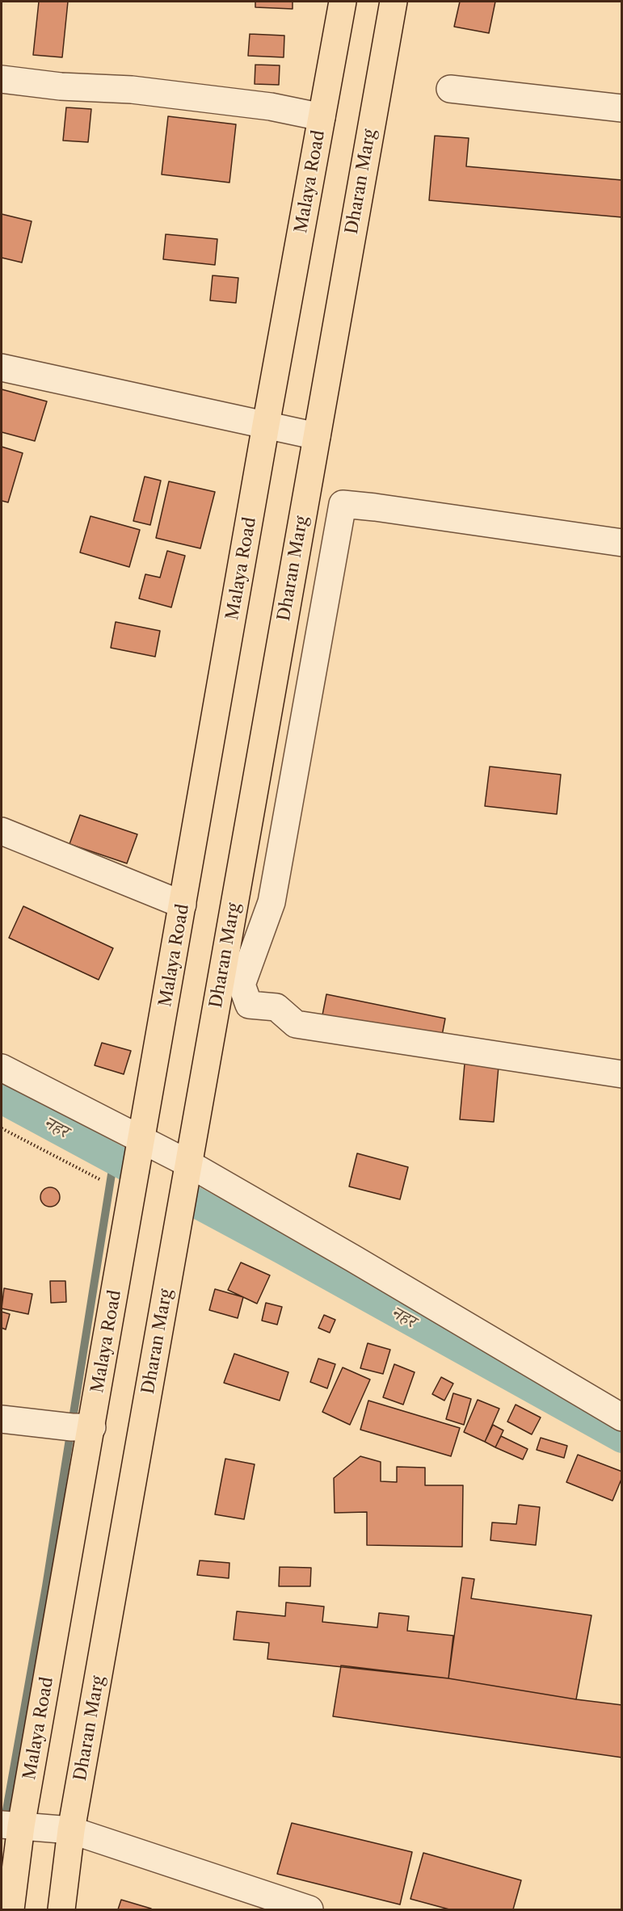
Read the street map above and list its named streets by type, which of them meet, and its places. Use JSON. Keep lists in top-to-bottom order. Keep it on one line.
{"streets":{"main road":["Malaya Road","Dharan Marg"]},"water":["नहर"]}
